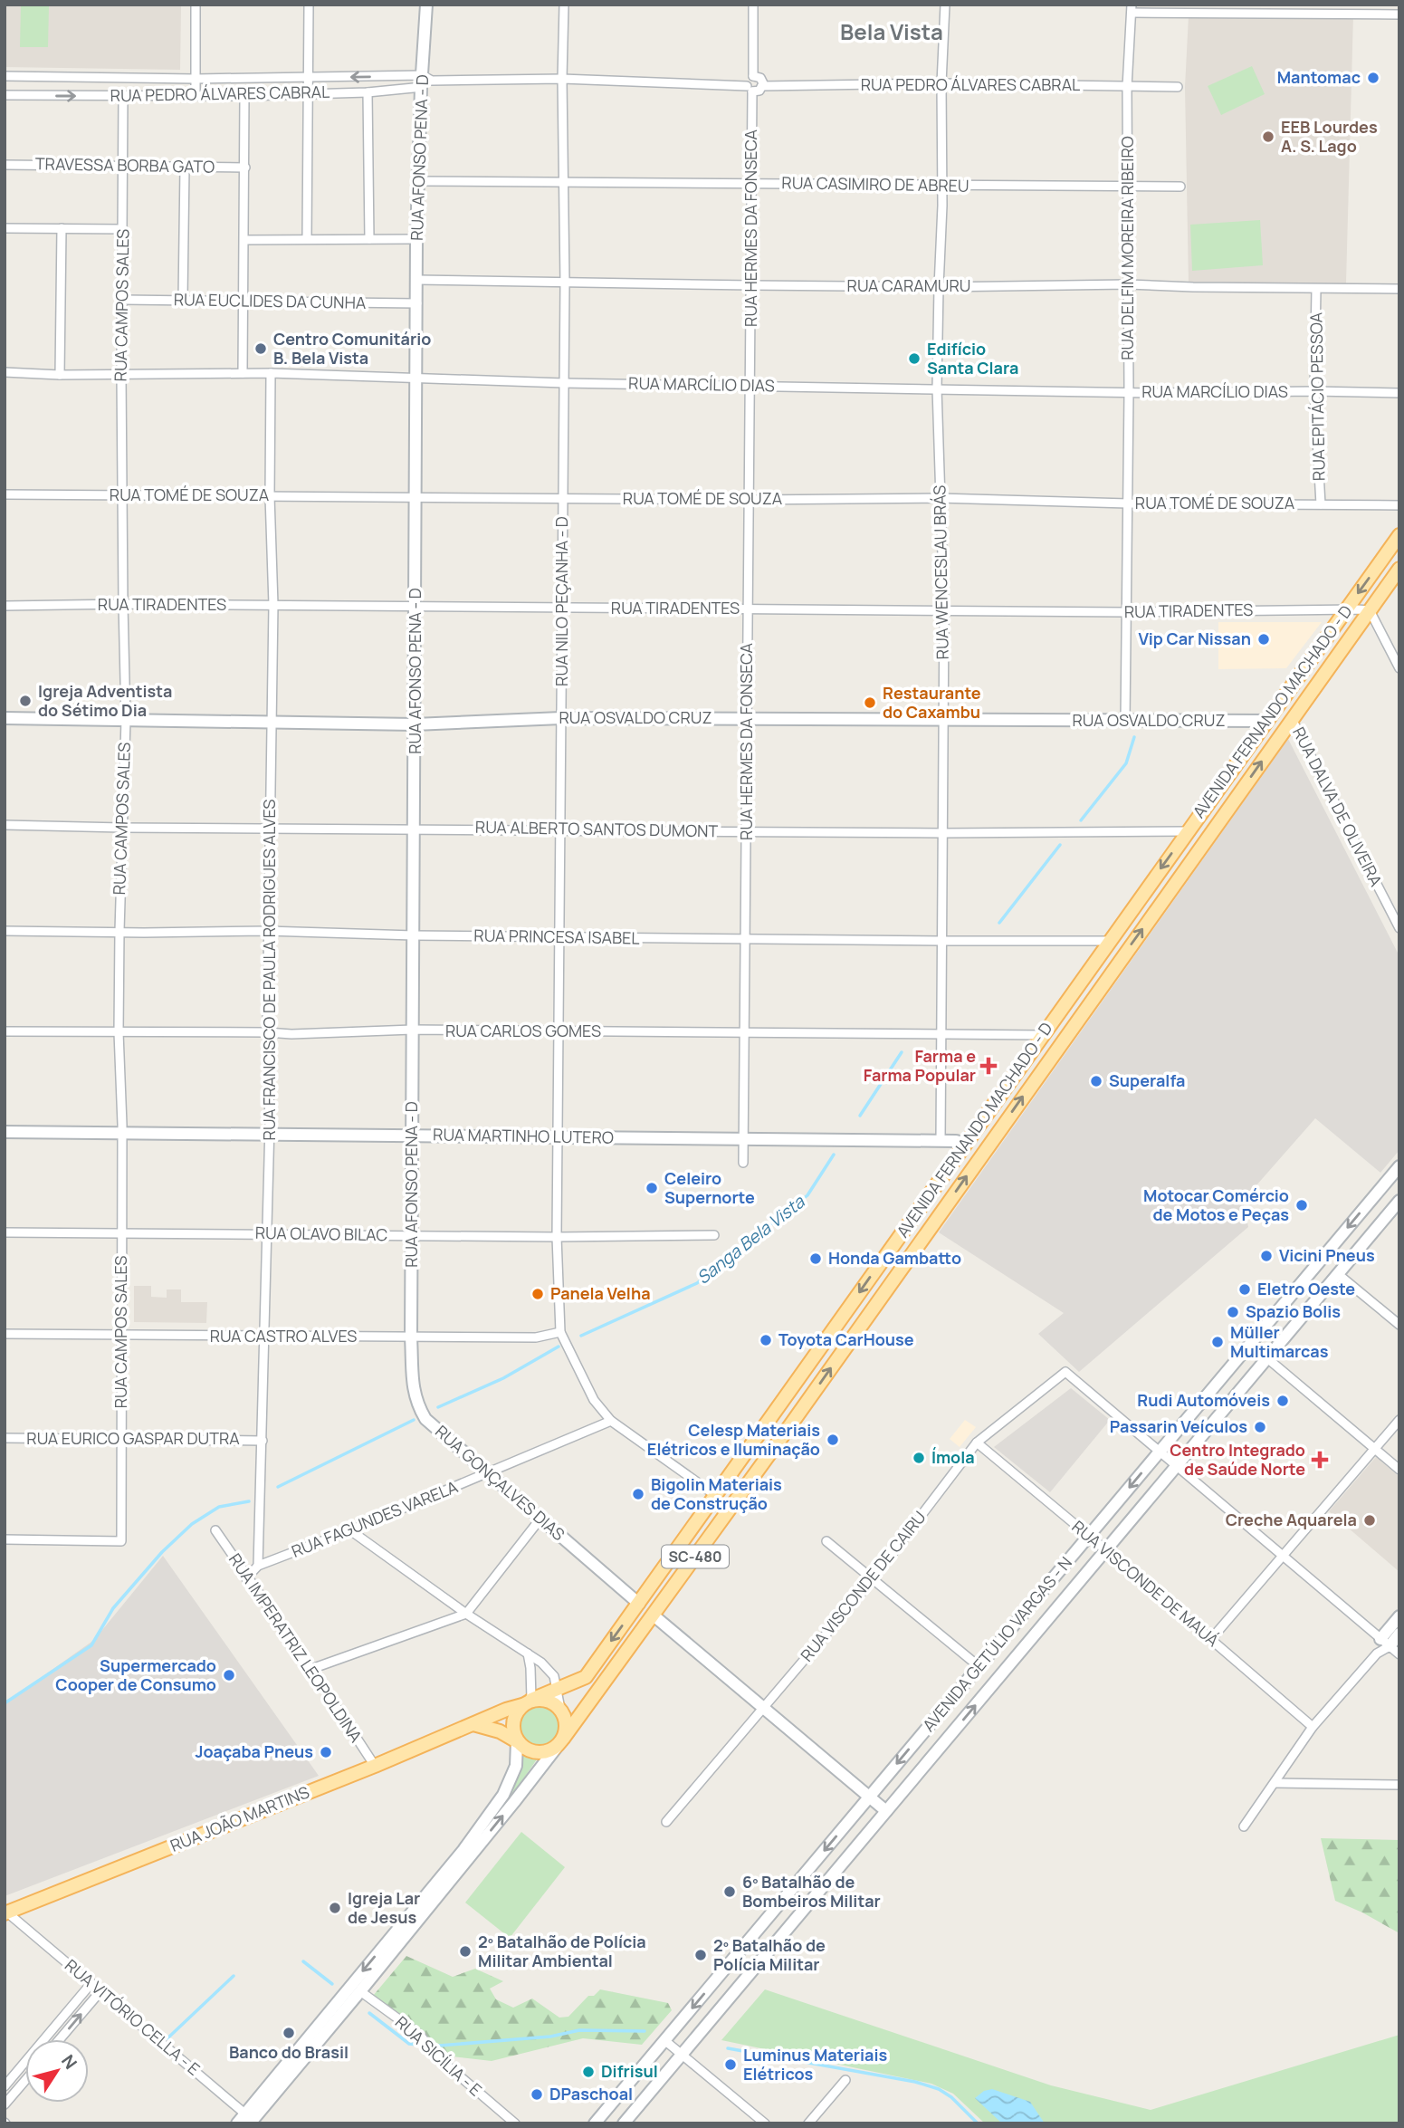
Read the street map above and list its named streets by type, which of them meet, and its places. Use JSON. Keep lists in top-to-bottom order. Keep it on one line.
{"streets":{"main road":["AVENIDA FERNANDO MACHADO - D","SC-480","RUA JOÃO MARTINS"],"street":["RUA PEDRO ÁLVARES CABRAL","RUA AFONSO PENA - D","TRAVESSA BORBA GATO","RUA CASIMIRO DE ABREU","RUA HERMES DA FONSECA","RUA DELFIM MOREIRA RIBEIRO","RUA CARAMURU","RUA EUCLIDES DA CUNHA","RUA CAMPOS SALES","RUA MARCÍLIO DIAS","RUA EPITÁCIO PESSOA","RUA TOMÉ DE SOUZA","RUA WENCESLAU BRÁS","RUA NILO PEÇANHA - D","RUA TIRADENTES","RUA OSVALDO CRUZ","RUA DALVA DE OLIVEIRA","RUA ALBERTO SANTOS DUMONT","RUA PRINCESA ISABEL","RUA FRANCISCO DE PAULA RODRIGUES ALVES","RUA CARLOS GOMES","RUA MARTINHO LUTERO","RUA OLAVO BILAC","RUA CASTRO ALVES","RUA EURICO GASPAR DUTRA","RUA GONÇALVES DIAS","RUA FAGUNDES VARELA","RUA VISCONDE DE MAUÁ","RUA VISCONDE DE CAIRU","AVENIDA GETÚLIO VARGAS - N","RUA IMPERATRIZ LEOPOLDINA","RUA VITÓRIO CELLA - E","RUA SICÍLIA - E"]},"crossings":[["RUA PEDRO ÁLVARES CABRAL","RUA AFONSO PENA - D"],["RUA PEDRO ÁLVARES CABRAL","RUA HERMES DA FONSECA"],["RUA PEDRO ÁLVARES CABRAL","RUA DELFIM MOREIRA RIBEIRO"],["RUA PEDRO ÁLVARES CABRAL","RUA CAMPOS SALES"],["RUA PEDRO ÁLVARES CABRAL","RUA WENCESLAU BRÁS"],["RUA PEDRO ÁLVARES CABRAL","RUA NILO PEÇANHA - D"],["RUA AFONSO PENA - D","RUA CASIMIRO DE ABREU"],["RUA AFONSO PENA - D","RUA CARAMURU"],["RUA AFONSO PENA - D","RUA EUCLIDES DA CUNHA"],["RUA AFONSO PENA - D","RUA MARCÍLIO DIAS"],["RUA AFONSO PENA - D","RUA TOMÉ DE SOUZA"],["RUA AFONSO PENA - D","RUA TIRADENTES"],["RUA AFONSO PENA - D","RUA OSVALDO CRUZ"],["RUA AFONSO PENA - D","RUA ALBERTO SANTOS DUMONT"],["RUA AFONSO PENA - D","RUA PRINCESA ISABEL"],["RUA AFONSO PENA - D","RUA CARLOS GOMES"],["RUA AFONSO PENA - D","RUA MARTINHO LUTERO"],["RUA AFONSO PENA - D","RUA OLAVO BILAC"],["RUA AFONSO PENA - D","RUA CASTRO ALVES"],["RUA AFONSO PENA - D","RUA GONÇALVES DIAS"],["TRAVESSA BORBA GATO","RUA CAMPOS SALES"],["RUA CASIMIRO DE ABREU","RUA HERMES DA FONSECA"],["RUA CASIMIRO DE ABREU","RUA DELFIM MOREIRA RIBEIRO"],["RUA CASIMIRO DE ABREU","RUA WENCESLAU BRÁS"],["RUA CASIMIRO DE ABREU","RUA NILO PEÇANHA - D"],["RUA HERMES DA FONSECA","RUA CARAMURU"],["RUA HERMES DA FONSECA","RUA MARCÍLIO DIAS"],["RUA HERMES DA FONSECA","RUA TOMÉ DE SOUZA"],["RUA HERMES DA FONSECA","RUA TIRADENTES"],["RUA HERMES DA FONSECA","RUA OSVALDO CRUZ"],["RUA HERMES DA FONSECA","RUA ALBERTO SANTOS DUMONT"],["RUA HERMES DA FONSECA","RUA PRINCESA ISABEL"],["RUA HERMES DA FONSECA","RUA CARLOS GOMES"],["RUA HERMES DA FONSECA","RUA MARTINHO LUTERO"],["RUA DELFIM MOREIRA RIBEIRO","RUA CARAMURU"],["RUA DELFIM MOREIRA RIBEIRO","RUA MARCÍLIO DIAS"],["RUA DELFIM MOREIRA RIBEIRO","RUA TOMÉ DE SOUZA"],["RUA DELFIM MOREIRA RIBEIRO","RUA TIRADENTES"],["RUA DELFIM MOREIRA RIBEIRO","RUA OSVALDO CRUZ"],["RUA CARAMURU","RUA EPITÁCIO PESSOA"],["RUA CARAMURU","RUA WENCESLAU BRÁS"],["RUA CARAMURU","RUA NILO PEÇANHA - D"],["RUA EUCLIDES DA CUNHA","RUA CAMPOS SALES"],["RUA CAMPOS SALES","RUA MARCÍLIO DIAS"],["RUA CAMPOS SALES","RUA TOMÉ DE SOUZA"],["RUA CAMPOS SALES","RUA TIRADENTES"],["RUA CAMPOS SALES","RUA OSVALDO CRUZ"],["RUA CAMPOS SALES","RUA ALBERTO SANTOS DUMONT"],["RUA CAMPOS SALES","RUA PRINCESA ISABEL"],["RUA CAMPOS SALES","RUA CARLOS GOMES"],["RUA CAMPOS SALES","RUA MARTINHO LUTERO"],["RUA CAMPOS SALES","RUA OLAVO BILAC"],["RUA CAMPOS SALES","RUA CASTRO ALVES"],["RUA CAMPOS SALES","RUA EURICO GASPAR DUTRA"],["RUA MARCÍLIO DIAS","RUA EPITÁCIO PESSOA"],["RUA MARCÍLIO DIAS","RUA WENCESLAU BRÁS"],["RUA MARCÍLIO DIAS","RUA NILO PEÇANHA - D"],["RUA MARCÍLIO DIAS","RUA FRANCISCO DE PAULA RODRIGUES ALVES"],["RUA EPITÁCIO PESSOA","RUA TOMÉ DE SOUZA"],["RUA TOMÉ DE SOUZA","RUA WENCESLAU BRÁS"],["RUA TOMÉ DE SOUZA","RUA NILO PEÇANHA - D"],["RUA TOMÉ DE SOUZA","RUA FRANCISCO DE PAULA RODRIGUES ALVES"],["RUA WENCESLAU BRÁS","RUA TIRADENTES"],["RUA WENCESLAU BRÁS","RUA OSVALDO CRUZ"],["RUA WENCESLAU BRÁS","RUA ALBERTO SANTOS DUMONT"],["RUA WENCESLAU BRÁS","RUA PRINCESA ISABEL"],["RUA WENCESLAU BRÁS","RUA CARLOS GOMES"],["RUA WENCESLAU BRÁS","RUA MARTINHO LUTERO"],["RUA NILO PEÇANHA - D","RUA TIRADENTES"],["RUA NILO PEÇANHA - D","RUA OSVALDO CRUZ"],["RUA NILO PEÇANHA - D","RUA ALBERTO SANTOS DUMONT"],["RUA NILO PEÇANHA - D","RUA PRINCESA ISABEL"],["RUA NILO PEÇANHA - D","RUA CARLOS GOMES"],["RUA NILO PEÇANHA - D","RUA MARTINHO LUTERO"],["RUA NILO PEÇANHA - D","RUA OLAVO BILAC"],["RUA NILO PEÇANHA - D","RUA CASTRO ALVES"],["RUA TIRADENTES","AVENIDA FERNANDO MACHADO - D"],["RUA TIRADENTES","RUA FRANCISCO DE PAULA RODRIGUES ALVES"],["AVENIDA FERNANDO MACHADO - D","RUA OSVALDO CRUZ"],["AVENIDA FERNANDO MACHADO - D","RUA DALVA DE OLIVEIRA"],["AVENIDA FERNANDO MACHADO - D","RUA ALBERTO SANTOS DUMONT"],["AVENIDA FERNANDO MACHADO - D","RUA PRINCESA ISABEL"],["AVENIDA FERNANDO MACHADO - D","RUA CARLOS GOMES"],["AVENIDA FERNANDO MACHADO - D","RUA MARTINHO LUTERO"],["AVENIDA FERNANDO MACHADO - D","RUA GONÇALVES DIAS"],["AVENIDA FERNANDO MACHADO - D","RUA JOÃO MARTINS"],["AVENIDA FERNANDO MACHADO - D","RUA VITÓRIO CELLA - E"],["AVENIDA FERNANDO MACHADO - D","RUA SICÍLIA - E"],["RUA OSVALDO CRUZ","RUA FRANCISCO DE PAULA RODRIGUES ALVES"],["RUA ALBERTO SANTOS DUMONT","RUA FRANCISCO DE PAULA RODRIGUES ALVES"],["RUA PRINCESA ISABEL","RUA FRANCISCO DE PAULA RODRIGUES ALVES"],["RUA FRANCISCO DE PAULA RODRIGUES ALVES","RUA CARLOS GOMES"],["RUA FRANCISCO DE PAULA RODRIGUES ALVES","RUA MARTINHO LUTERO"],["RUA FRANCISCO DE PAULA RODRIGUES ALVES","RUA OLAVO BILAC"],["RUA FRANCISCO DE PAULA RODRIGUES ALVES","RUA CASTRO ALVES"],["RUA FRANCISCO DE PAULA RODRIGUES ALVES","RUA EURICO GASPAR DUTRA"],["RUA FRANCISCO DE PAULA RODRIGUES ALVES","RUA FAGUNDES VARELA"],["RUA CASTRO ALVES","RUA GONÇALVES DIAS"],["RUA GONÇALVES DIAS","RUA FAGUNDES VARELA"],["RUA FAGUNDES VARELA","RUA IMPERATRIZ LEOPOLDINA"],["RUA VISCONDE DE MAUÁ","RUA VISCONDE DE CAIRU"],["RUA VISCONDE DE MAUÁ","AVENIDA GETÚLIO VARGAS - N"],["RUA VISCONDE DE CAIRU","AVENIDA GETÚLIO VARGAS - N"],["RUA IMPERATRIZ LEOPOLDINA","RUA JOÃO MARTINS"],["RUA JOÃO MARTINS","RUA VITÓRIO CELLA - E"]],"districts":["Bela Vista"],"water":["Sanga Bela Vista"],"places":{"other":["Mantomac","EEB Lourdes A. S. Lago","Centro Comunitário B. Bela Vista","Edifício Santa Clara","Vip Car Nissan","Igreja Adventista do Sétimo Dia","Restaurante do Caxambu","Superalfa","Celeiro Supernorte","Motocar Comércio de Motos e Peças","Vicini Pneus","Honda Gambatto","Eletro Oeste","Panela Velha","Spazio Bolis","Toyota CarHouse","Müller Multimarcas","Rudi Automóveis","Passarin Veículos","Celesp Materiais Elétricos e Iluminação","Ímola","Bigolin Materiais de Construção","Creche Aquarela","Supermercado Cooper de Consumo","Joaçaba Pneus","6º Batalhão de Bombeiros Militar","Igreja Lar de Jesus","2º Batalhão de Polícia Militar Ambiental","2º Batalhão de Polícia Militar","Banco do Brasil","Luminus Materiais Elétricos","Difrisul","DPaschoal"],"health":["Farma e Farma Popular","Centro Integrado de Saúde Norte"]},"north":"top right"}
